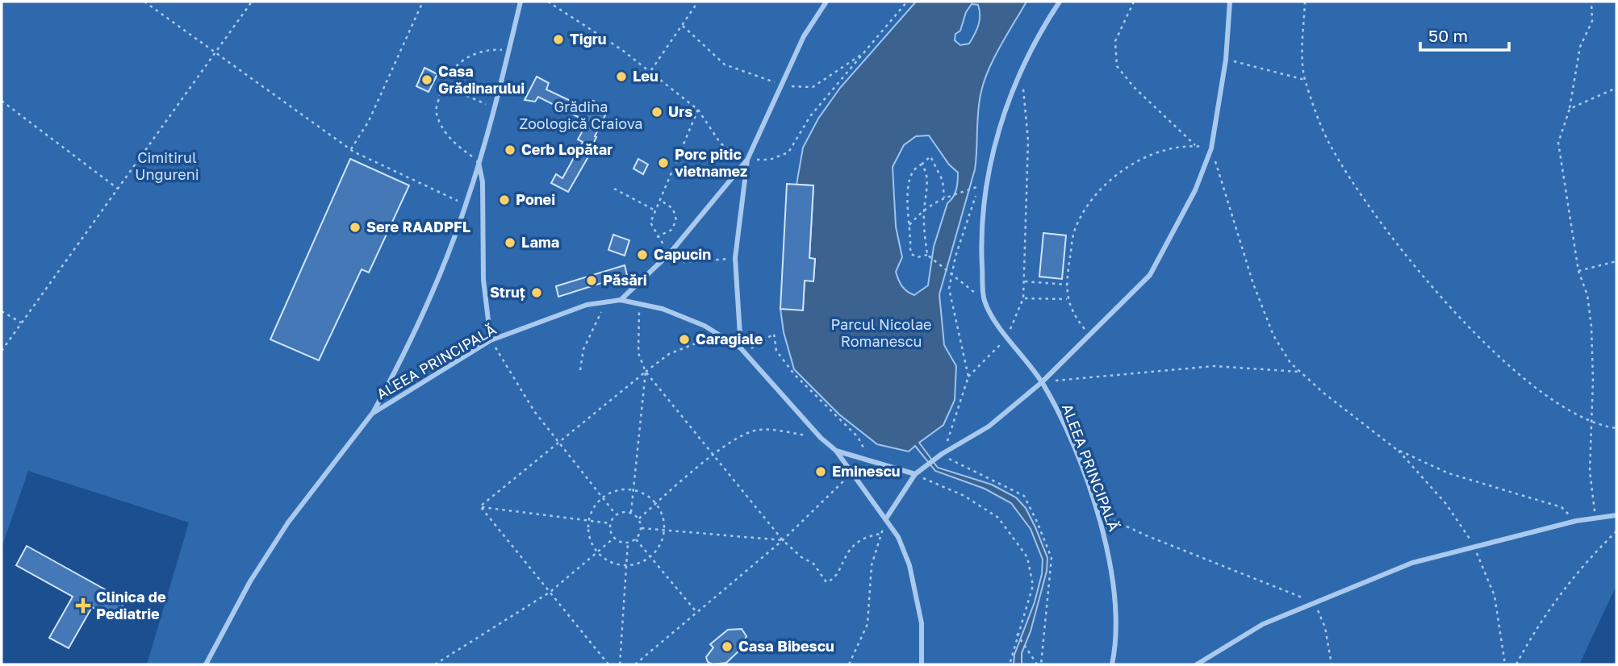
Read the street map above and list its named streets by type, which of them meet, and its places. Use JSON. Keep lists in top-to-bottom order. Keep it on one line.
{"streets":{"street":["ALEEA PRINCIPALĂ"]},"parks":["Grădina Zoologică Craiova","Cimitirul Ungureni","Parcul Nicolae Romanescu"],"places":{"other":["Tigru","Leu","Casa Grădinarului","Urs","Cerb Lopătar","Porc pitic vietnamez","Ponei","Sere RAADPFL","Lama","Capucin","Păsări","Struț","Caragiale","Eminescu","Casa Bibescu"],"health":["Clinica de Pediatrie"]},"scale_bar":"50 m"}
